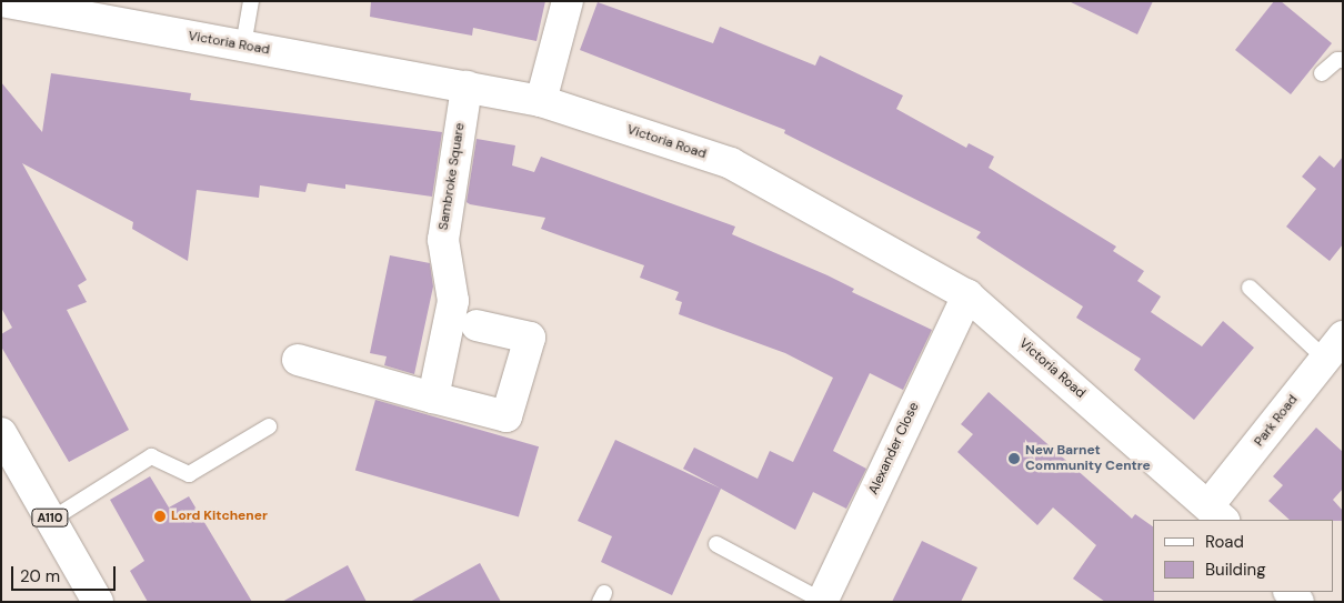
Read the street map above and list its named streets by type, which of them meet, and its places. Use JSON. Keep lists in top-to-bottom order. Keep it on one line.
{"streets":{"street":["Victoria Road","Sambroke Square","Park Road","Alexander Close","A110"]},"crossings":[["Victoria Road","Sambroke Square"],["Victoria Road","Park Road"],["Victoria Road","Alexander Close"]],"places":["New Barnet Community Centre","Lord Kitchener"],"legend":["Road","Building"],"scale_bar":"20 m"}
